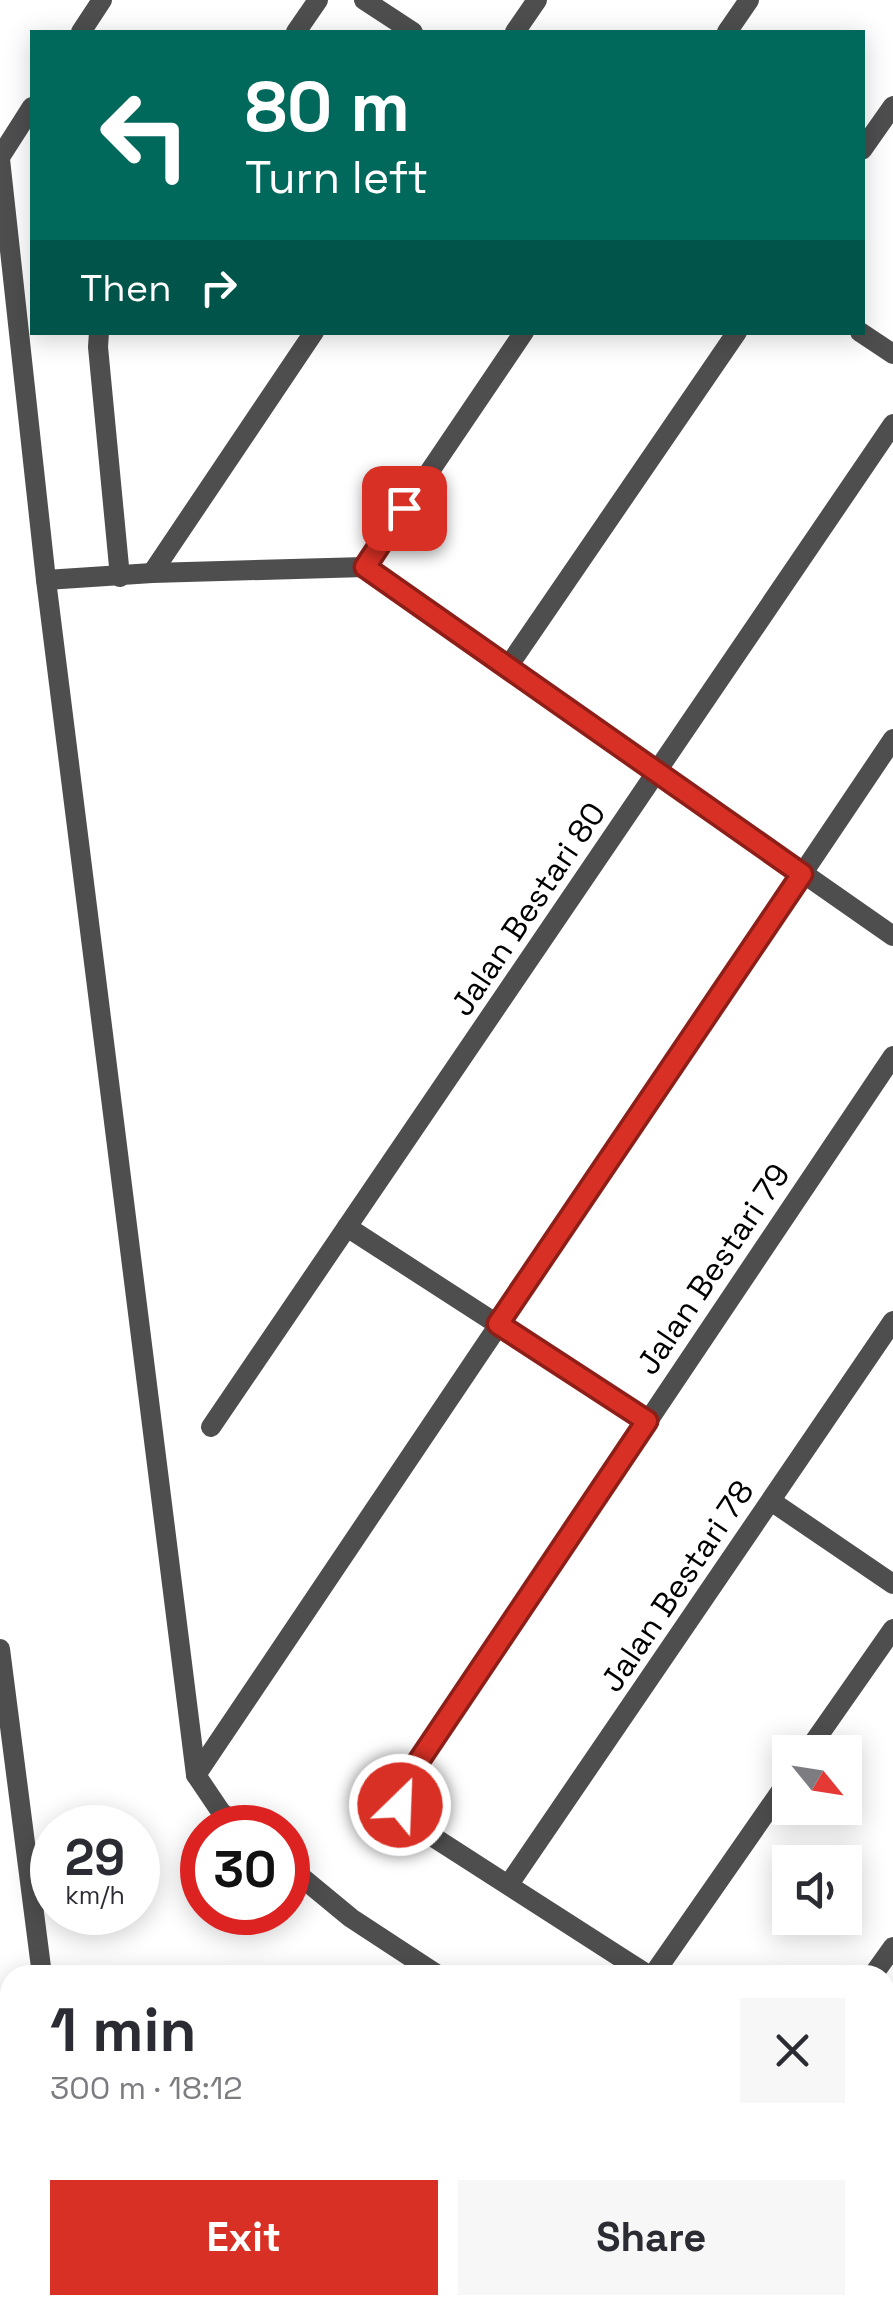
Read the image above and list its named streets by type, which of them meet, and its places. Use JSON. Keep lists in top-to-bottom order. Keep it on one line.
{"streets":{"street":["Jalan Bestari 80","Jalan Bestari 79","Jalan Bestari 78"]},"crossings":[["Jalan Bestari 79","Jalan Bestari 78"]],"north":"bottom right","page":{"turn":["80 m","Turn left"],"then":"Then","speed":"29 km/h","limit":"30","heading":["1 min","300 m · 18:12"],"buttons":["Exit","Share"]}}
